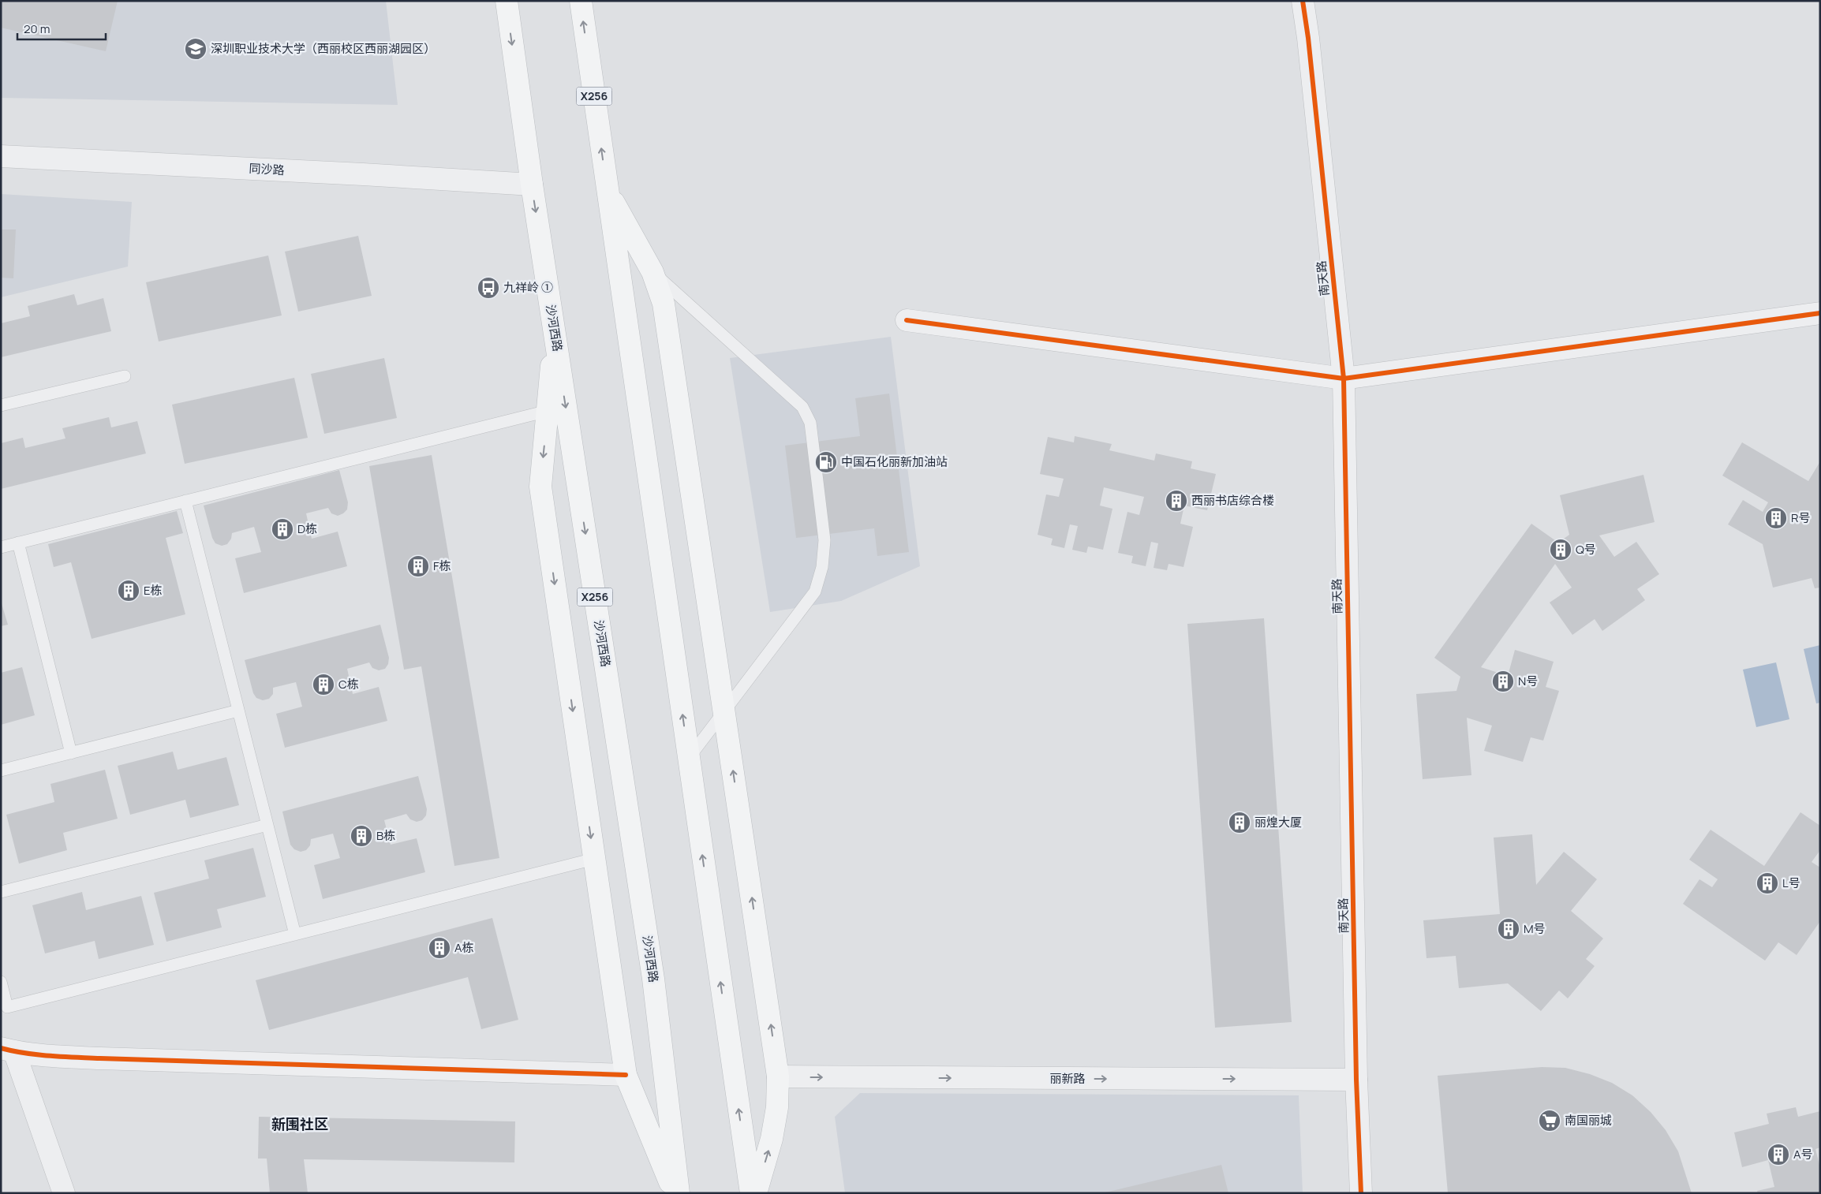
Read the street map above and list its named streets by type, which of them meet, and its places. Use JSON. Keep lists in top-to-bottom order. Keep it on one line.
{"streets":{"main road":["X256","沙河西路"],"street":["同沙路","南天路","丽新路"]},"crossings":[["同沙路","沙河西路"],["南天路","丽新路"]],"one_way":["丽新路"],"districts":["新围社区"],"places":{"school or university":["深圳职业技术大学（西丽校区西丽湖园区）"],"bus stop":["九祥岭 ①"],"fuel station":["中国石化丽新加油站"],"building":["西丽书店综合楼","R号","D栋","Q号","F栋","E栋","N号","C栋","丽煌大厦","B栋","L号","M号","A栋","A号"],"supermarket":["南国丽城"]},"scale_bar":"20 m"}
